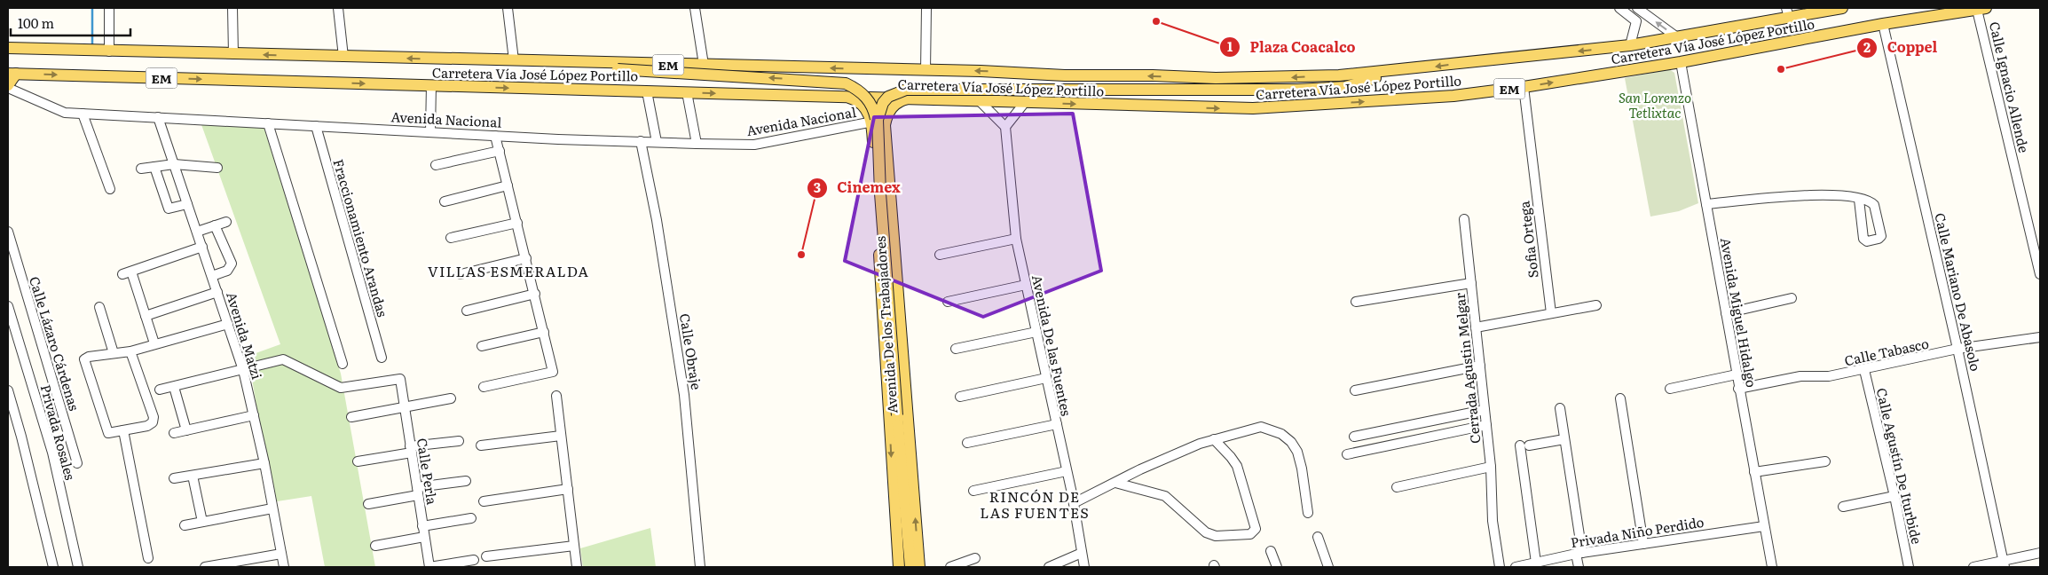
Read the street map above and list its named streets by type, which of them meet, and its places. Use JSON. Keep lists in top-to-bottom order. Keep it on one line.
{"streets":{"main road":["Carretera Vía José López Portillo","EM","Avenida De los Trabajadores"],"street":["Calle Ignacio Allende","Avenida Nacional","Fraccionamiento Arandas","Sofia Ortega","Calle Mariano De Abasolo","Avenida Miguel Hidalgo","Avenida Matzi","Calle Lázaro Cárdenas","Avenida De las Fuentes","Calle Obraje","Calle Tabasco","Cerrada Agustin Melgar","Privada Rosales","Calle Agustín De Iturbide","Calle Perla","Privada Niño Perdido"]},"crossings":[["Carretera Vía José López Portillo","Calle Ignacio Allende"],["Carretera Vía José López Portillo","Sofia Ortega"],["Carretera Vía José López Portillo","Calle Mariano De Abasolo"],["Carretera Vía José López Portillo","Avenida Miguel Hidalgo"],["Carretera Vía José López Portillo","Avenida De los Trabajadores"],["Avenida Nacional","Fraccionamiento Arandas"],["Avenida Nacional","Avenida De los Trabajadores"],["Avenida Nacional","Avenida Matzi"],["Avenida Nacional","Calle Obraje"],["Calle Mariano De Abasolo","Calle Tabasco"],["Avenida Miguel Hidalgo","Calle Tabasco"],["Avenida Miguel Hidalgo","Privada Niño Perdido"],["Avenida Matzi","Calle Perla"],["Calle Tabasco","Calle Agustín De Iturbide"]],"districts":["VILLAS ESMERALDA","RINCÓN DE LAS FUENTES"],"parks":["San Lorenzo Tetlixtac"],"places":["Plaza Coacalco","Coppel","Cinemex"],"scale_bar":"100 m"}
